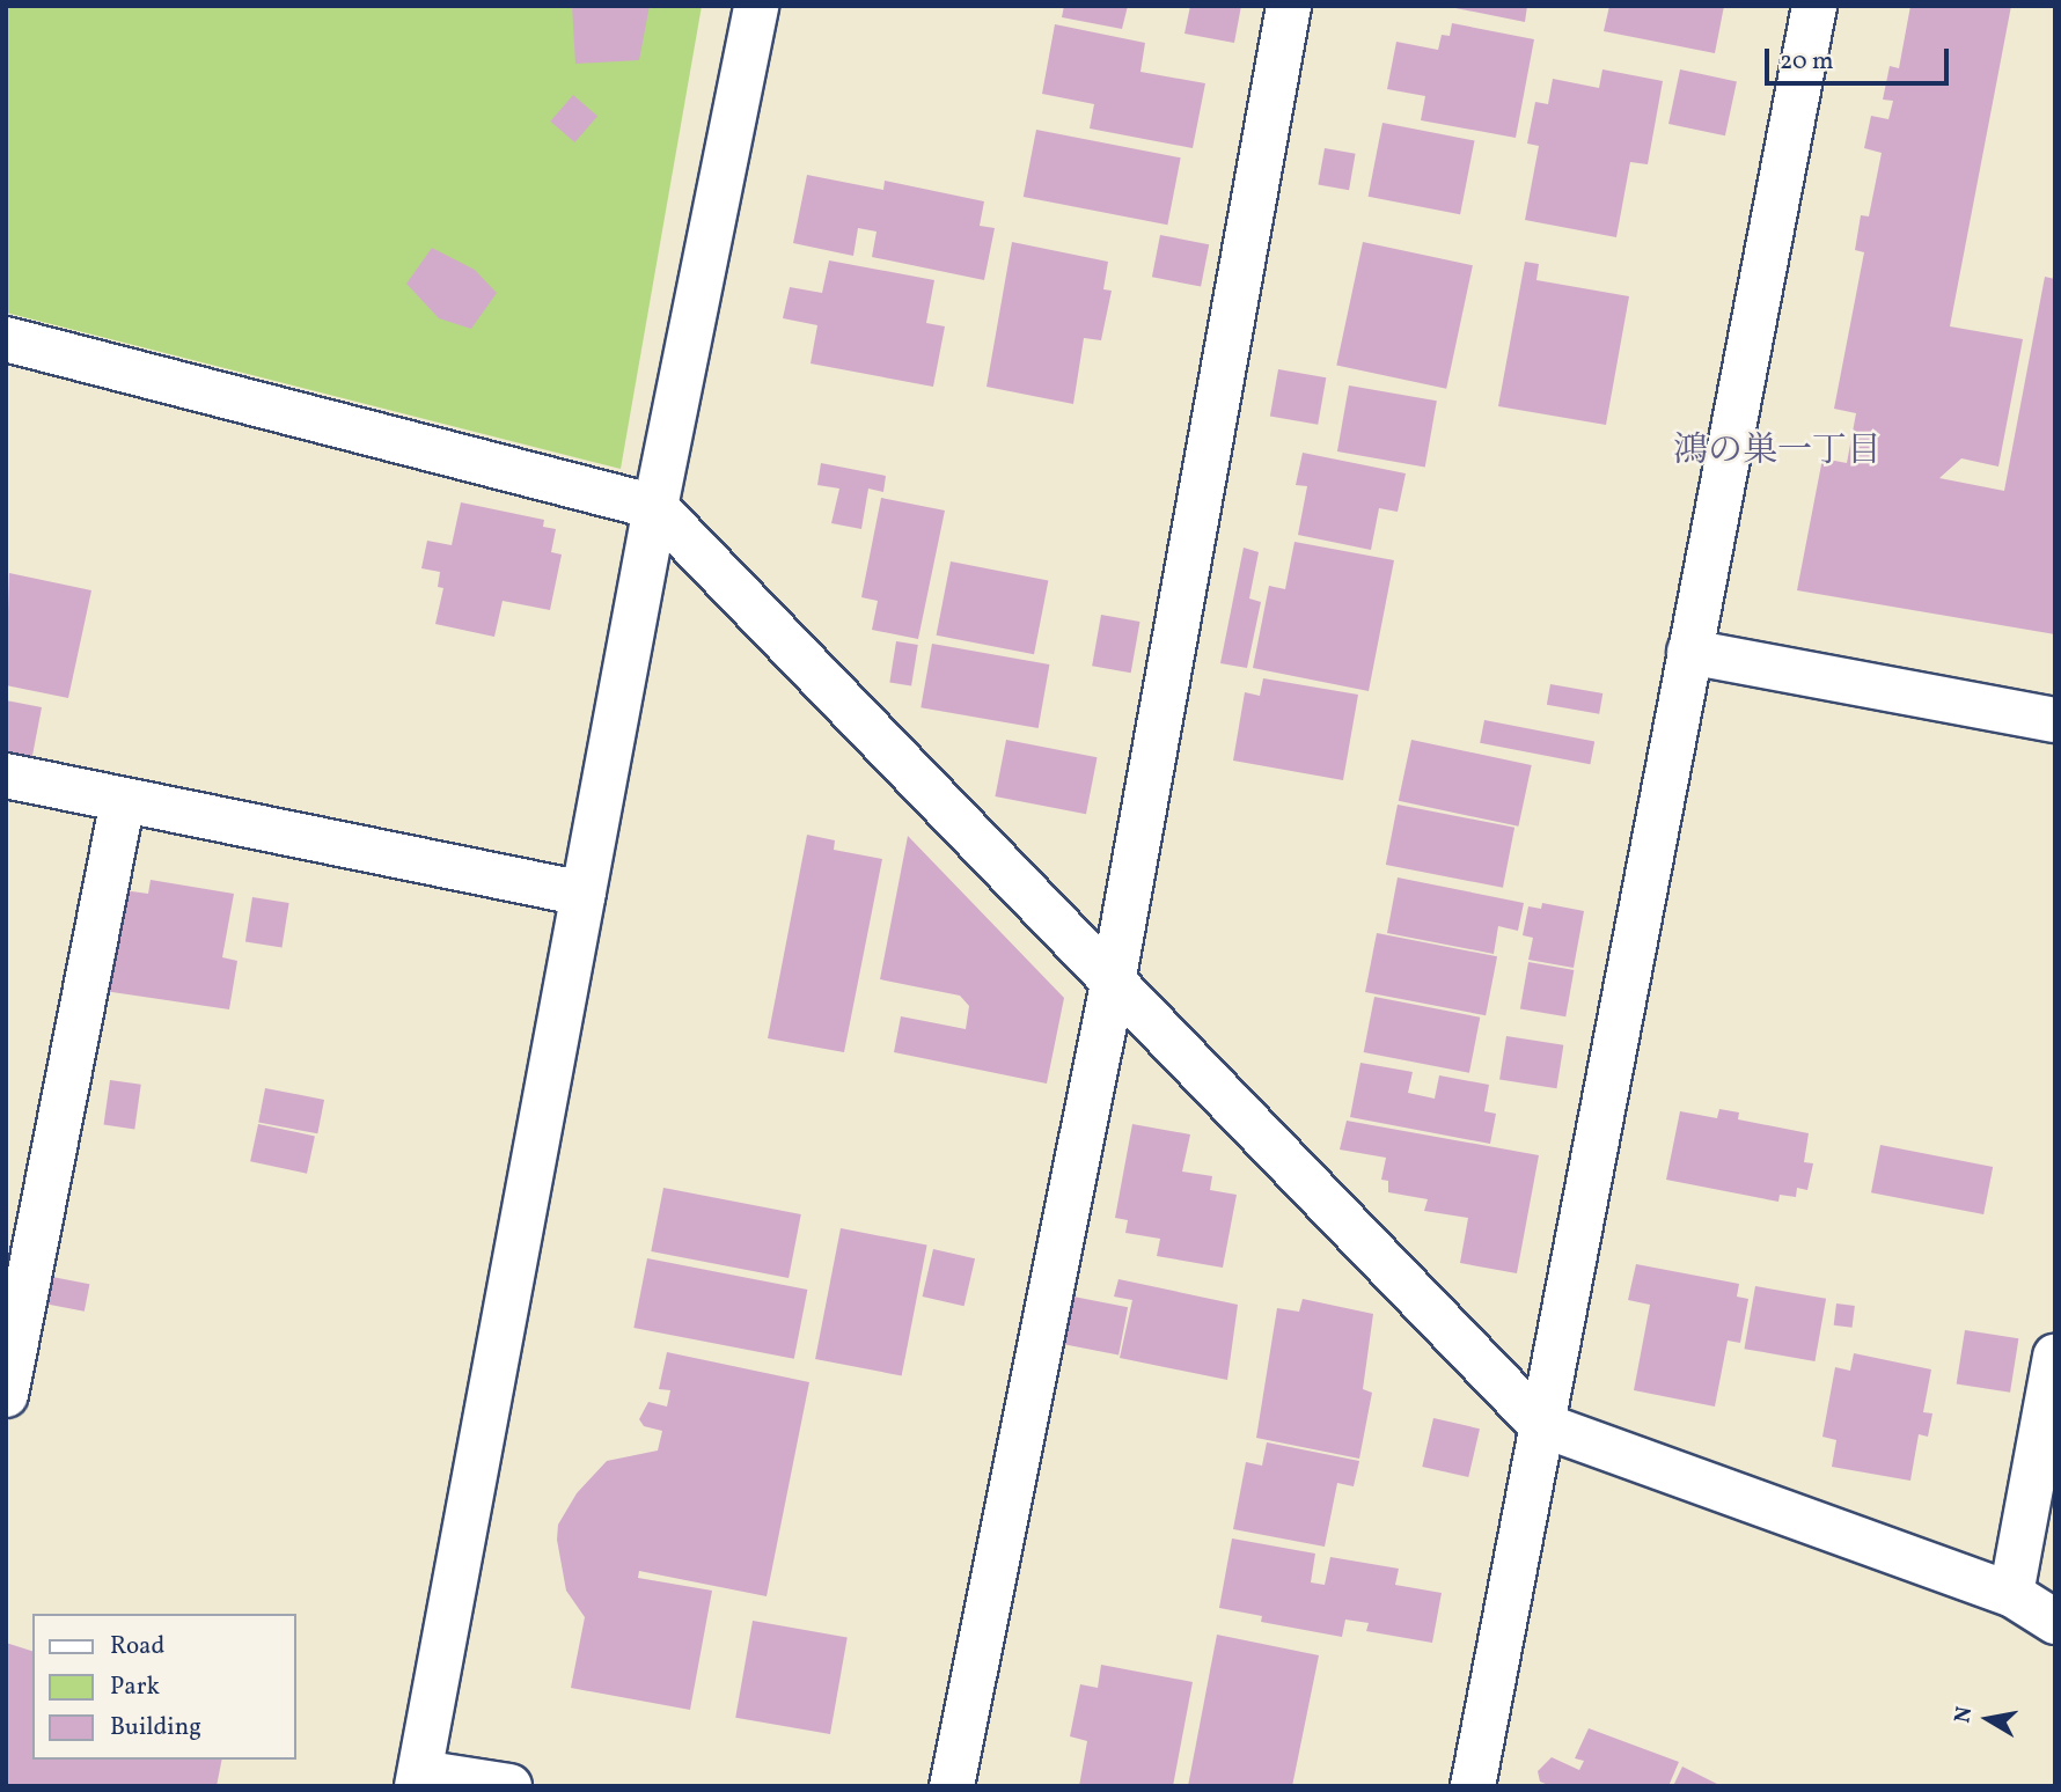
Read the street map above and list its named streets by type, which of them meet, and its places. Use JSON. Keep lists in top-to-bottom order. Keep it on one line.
{"districts":["鴻の巣一丁目"],"legend":["Road","Park","Building"],"scale_bar":"20 m","north":"left"}
